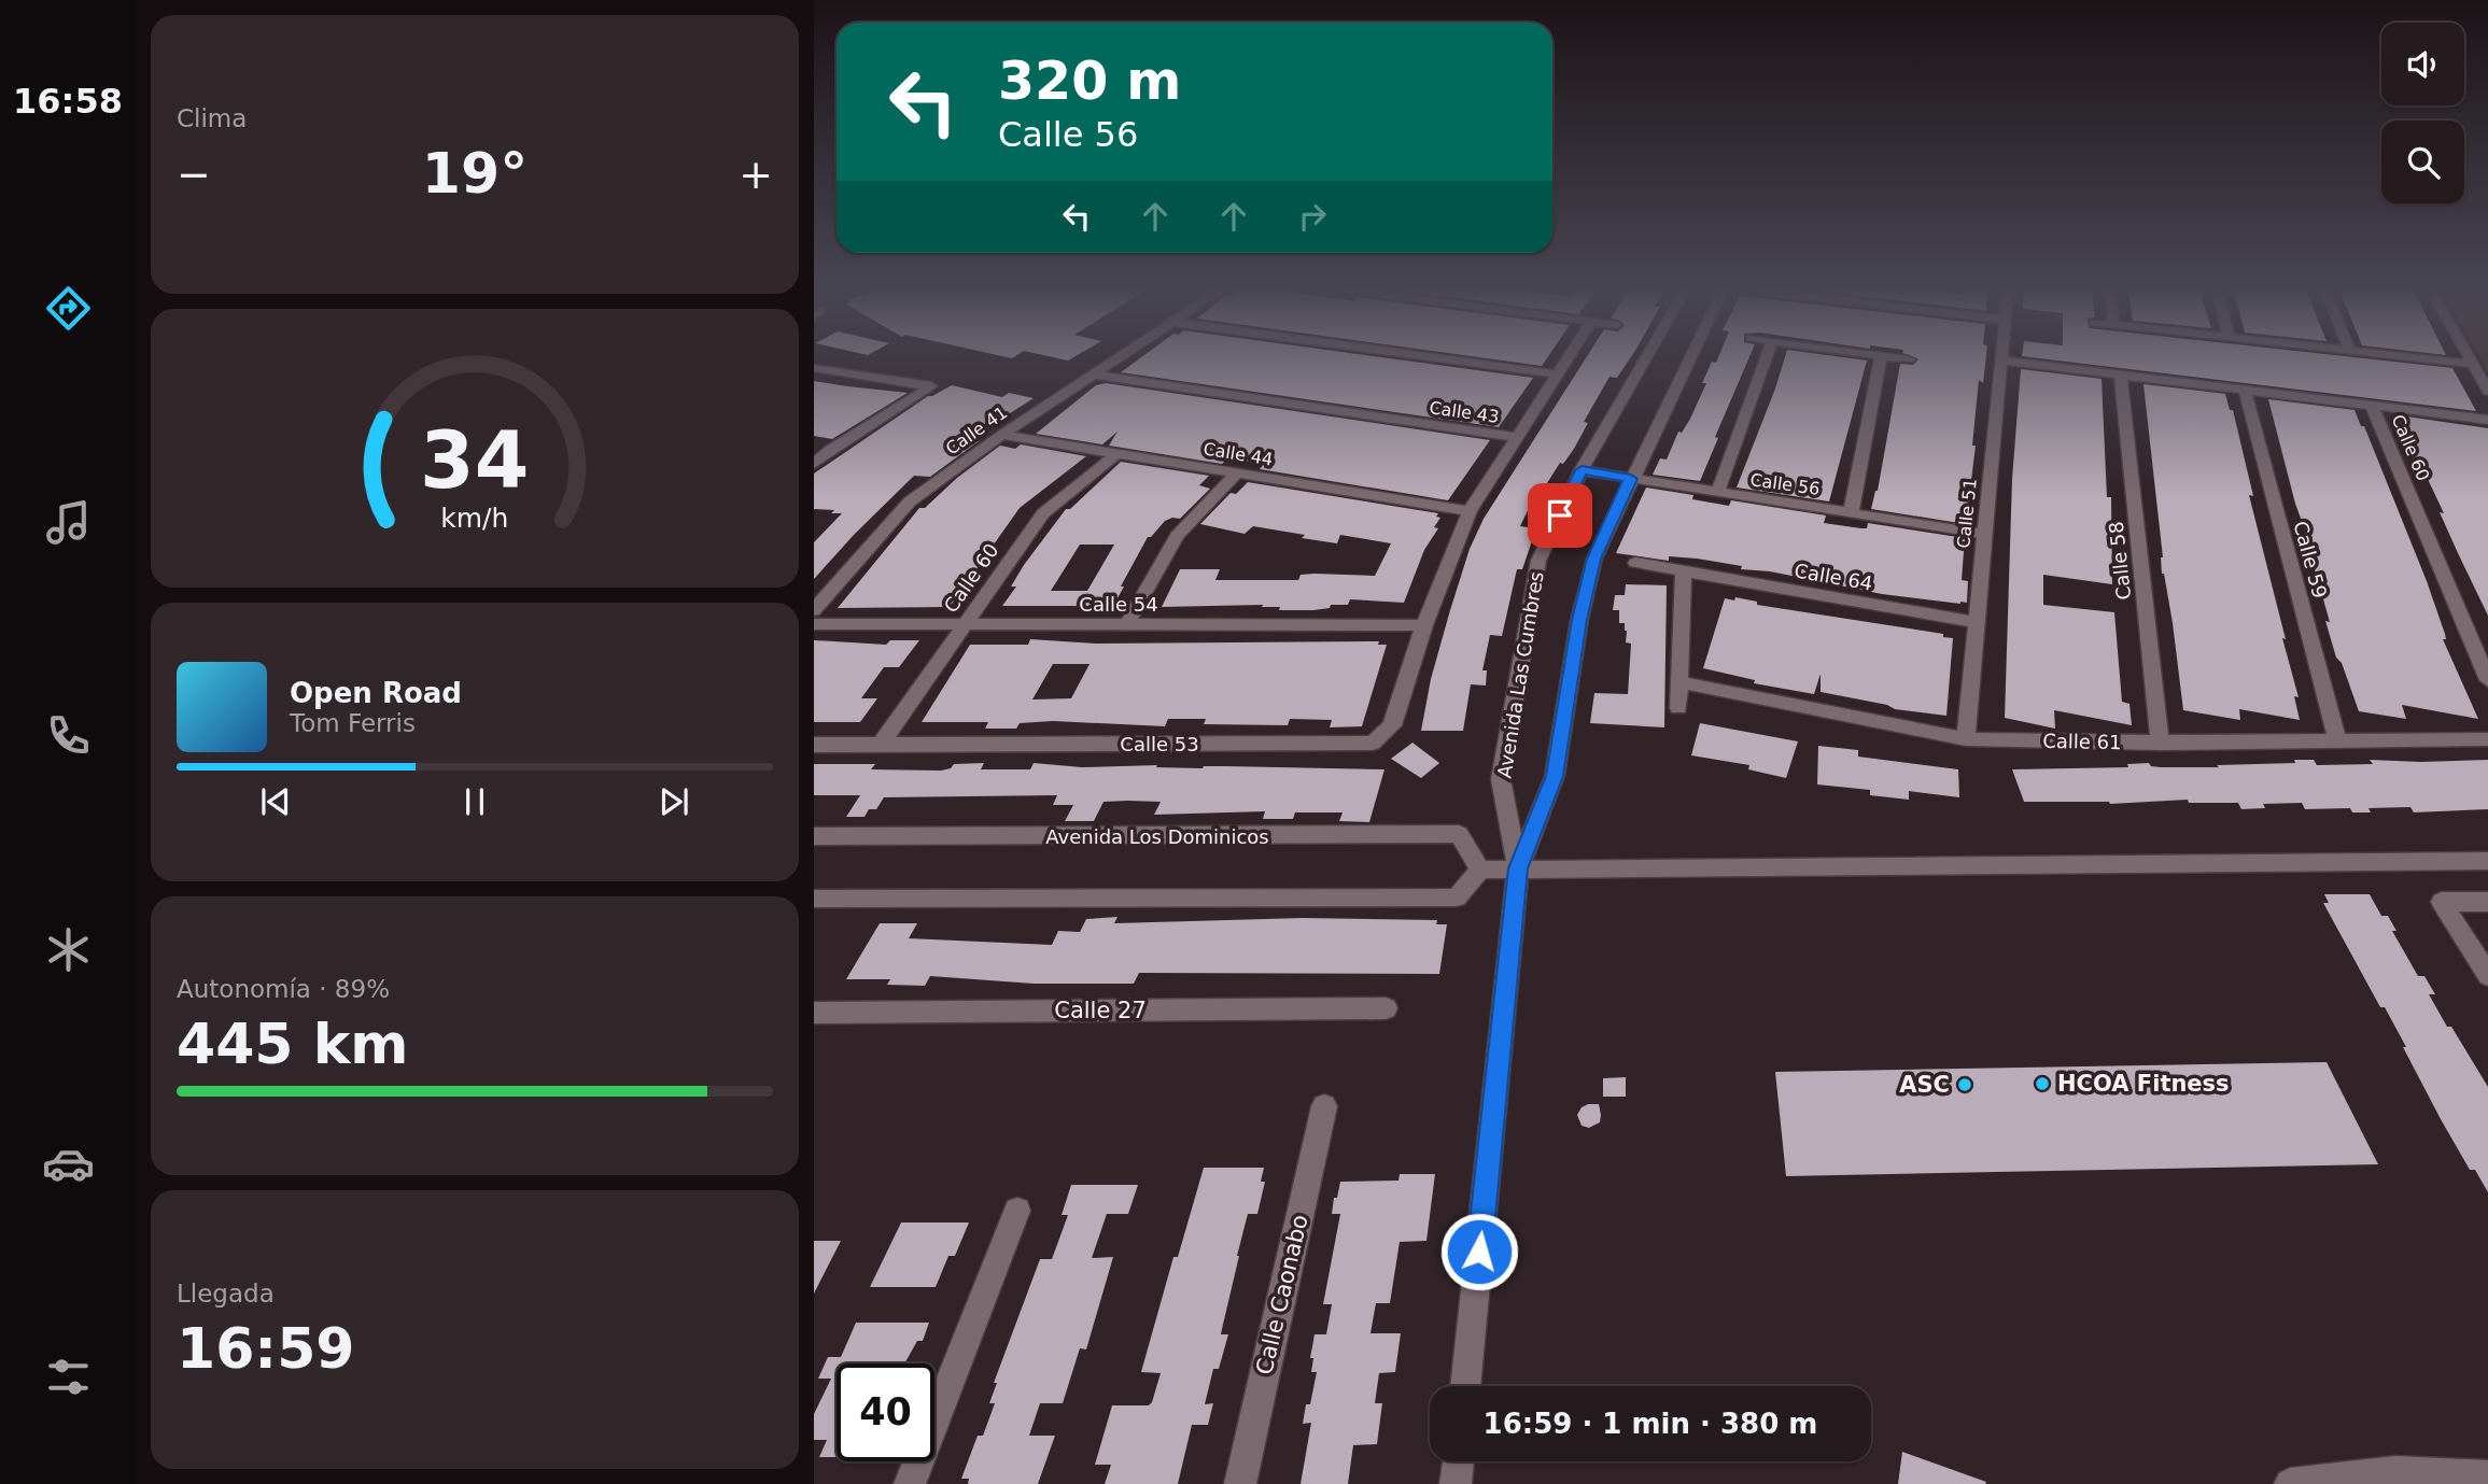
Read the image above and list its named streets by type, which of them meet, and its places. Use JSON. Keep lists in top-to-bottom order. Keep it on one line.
{"streets":{"street":["Calle 43","Calle 41","Calle 60","Calle 44","Calle 56","Calle 51","Calle 59","Calle 58","Calle 64","Calle 54","Avenida Las Cumbres","Calle 61","Calle 53","Avenida Los Dominicos","Calle 27","Calle Caonabo"]},"crossings":[["Calle 43","Calle 41"],["Calle 41","Calle 44"],["Calle 60","Calle 44"],["Calle 60","Calle 51"],["Calle 60","Calle 59"],["Calle 60","Calle 58"],["Calle 60","Calle 54"],["Calle 60","Calle 53"],["Calle 56","Calle 51"],["Calle 56","Avenida Las Cumbres"],["Calle 51","Calle 64"],["Calle 51","Calle 61"],["Calle 59","Calle 61"],["Calle 58","Calle 61"],["Calle 54","Calle 53"]],"places":["HCOA Fitness","ASC"],"page":{"tabs":"16:58","tile":["Clima",["Autonomía · 89%","445 km"],["Llegada","16:59"]],"turn":["320 m","Calle 56"],"heat":["−","19°","+"],"song":["Open Road","Tom Ferris"],"limit":"40","trip":"16:59 · 1 min · 380 m","gauge":["34","km/h"]}}
